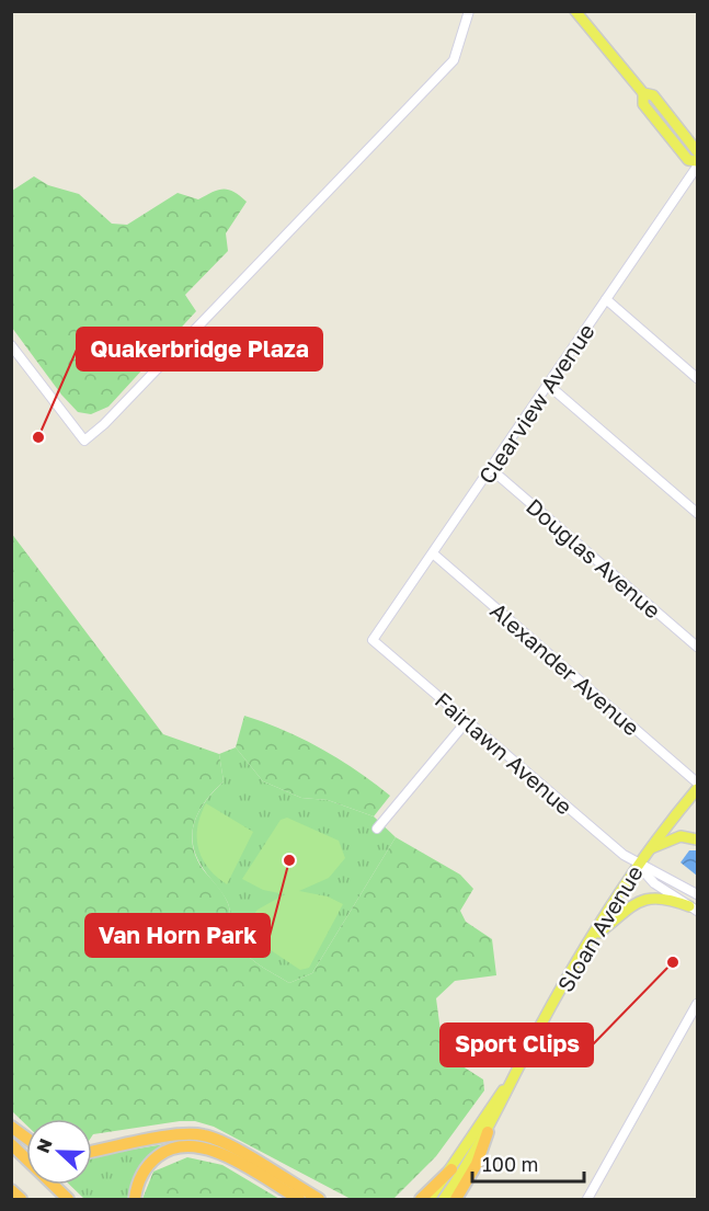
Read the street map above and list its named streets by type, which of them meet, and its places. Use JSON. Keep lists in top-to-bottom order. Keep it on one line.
{"streets":{"main road":["Sloan Avenue"],"street":["Clearview Avenue","Douglas Avenue","Alexander Avenue","Fairlawn Avenue"]},"crossings":[["Clearview Avenue","Douglas Avenue"],["Clearview Avenue","Alexander Avenue"],["Clearview Avenue","Fairlawn Avenue"],["Fairlawn Avenue","Sloan Avenue"]],"places":["Quakerbridge Plaza","Van Horn Park","Sport Clips"],"scale_bar":"100 m","north":"left"}
